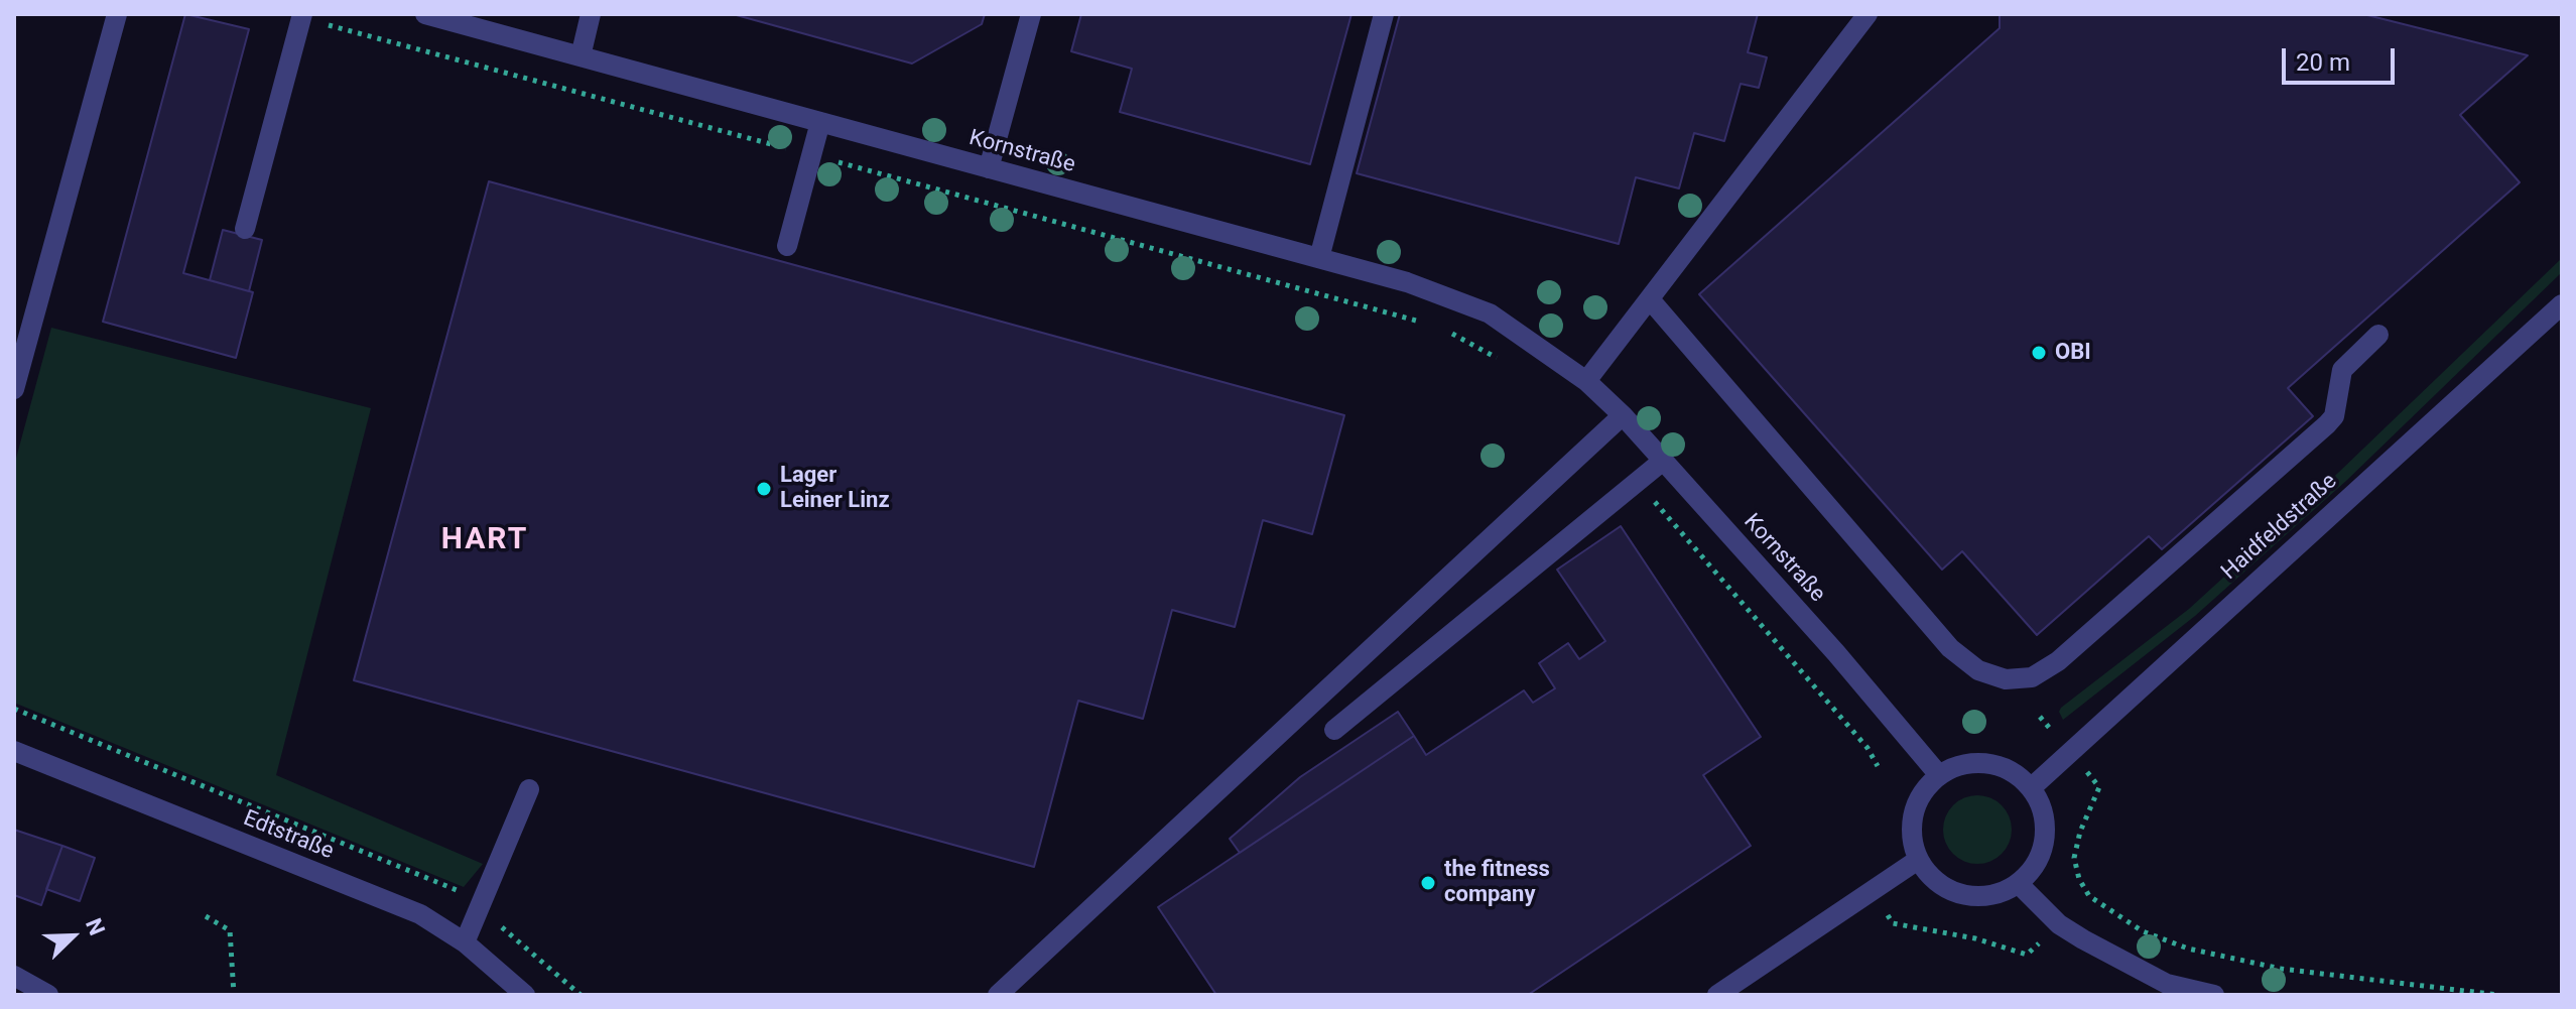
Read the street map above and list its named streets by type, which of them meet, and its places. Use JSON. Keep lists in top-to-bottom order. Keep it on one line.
{"streets":{"street":["Kornstraße","Haidfeldstraße","Edtstraße"]},"crossings":[["Kornstraße","Haidfeldstraße"]],"districts":["HART"],"places":["OBI","Lager Leiner Linz","the fitness company"],"scale_bar":"20 m","north":"top right"}
